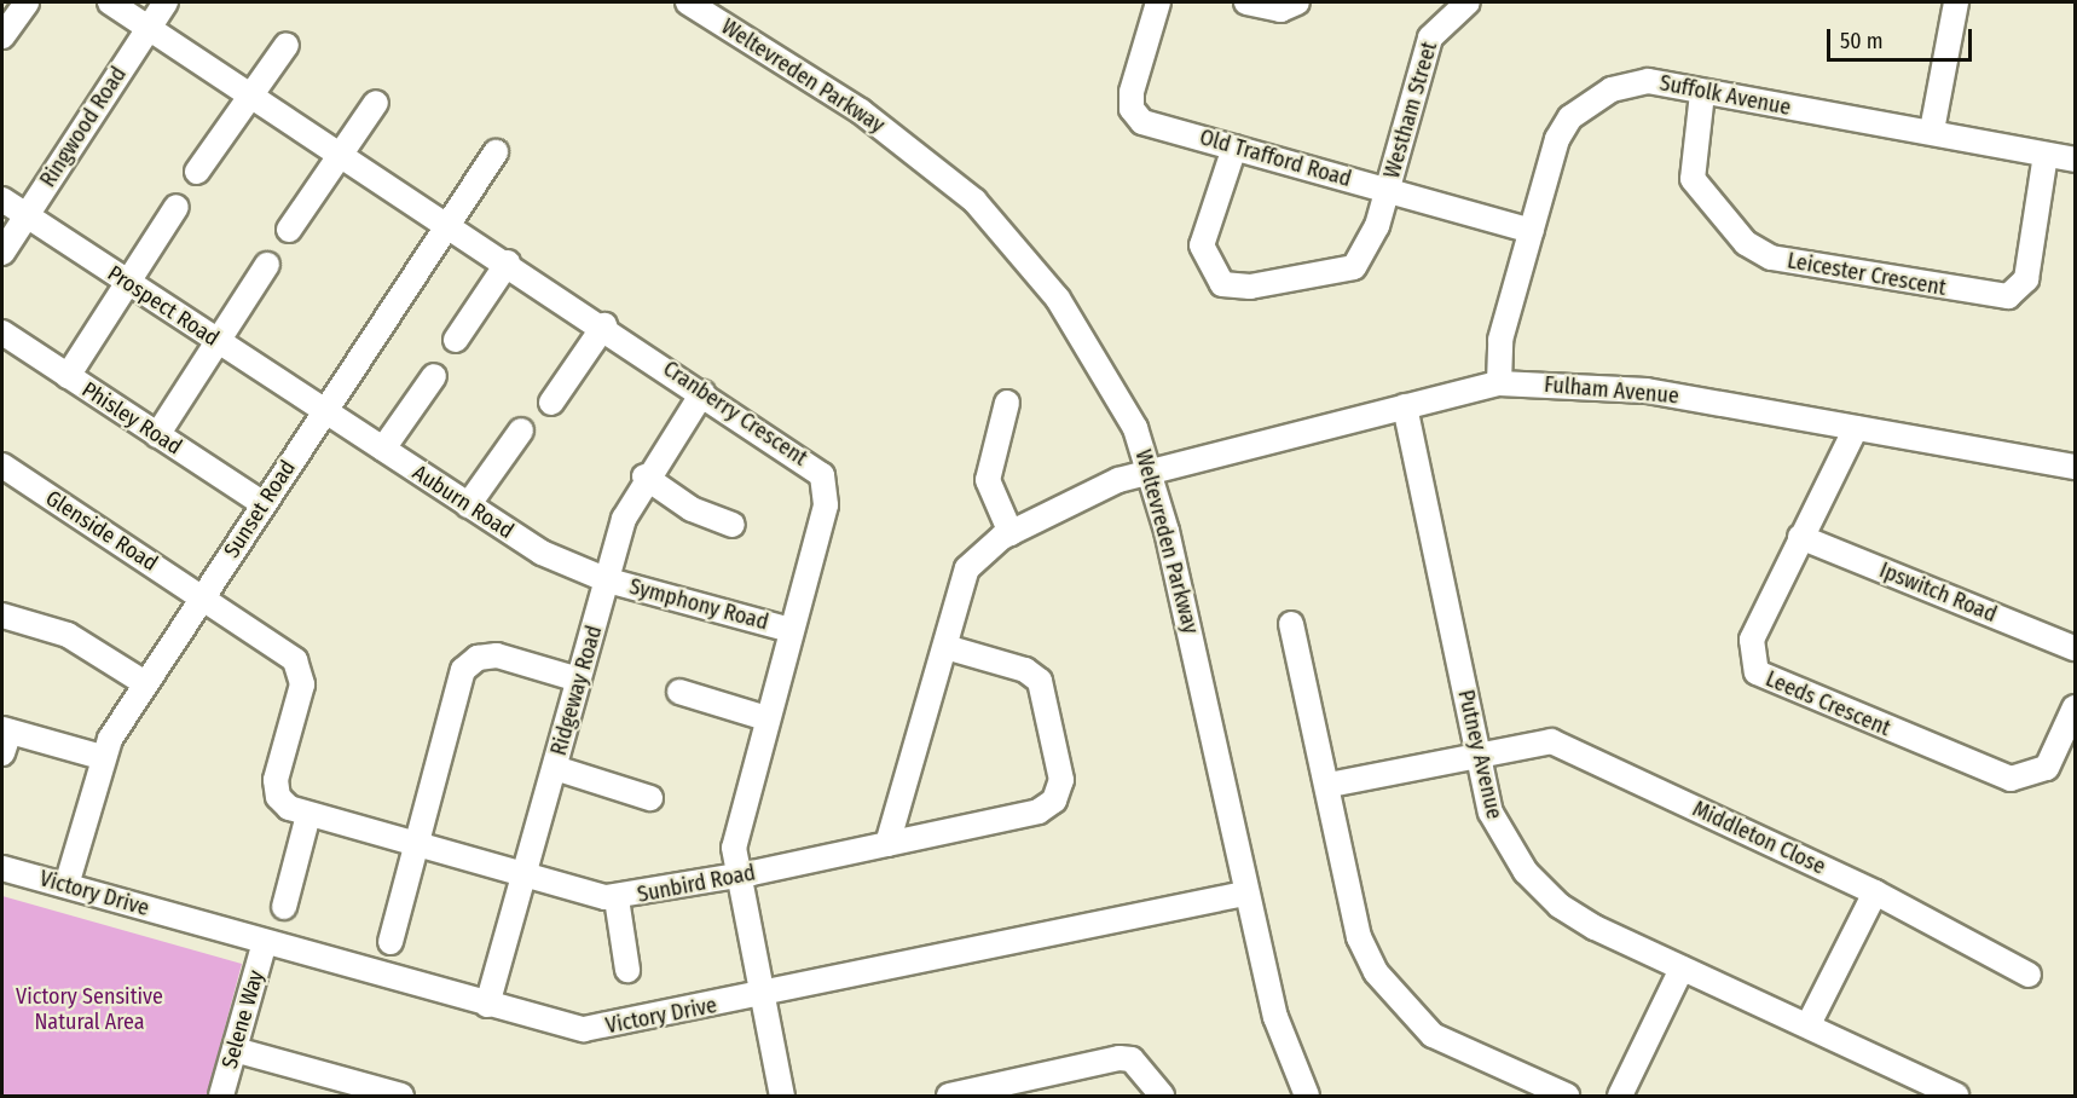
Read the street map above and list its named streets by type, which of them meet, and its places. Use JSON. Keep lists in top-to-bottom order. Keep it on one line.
{"streets":{"street":["Weltevreden Parkway","Suffolk Avenue","Westham Street","Ringwood Road","Old Trafford Road","Leicester Crescent","Prospect Road","Fulham Avenue","Cranberry Crescent","Phisley Road","Auburn Road","Sunset Road","Glenside Road","Ipswitch Road","Symphony Road","Ridgeway Road","Leeds Crescent","Putney Avenue","Middleton Close","Sunbird Road","Victory Drive","Selene Way"]},"crossings":[["Weltevreden Parkway","Fulham Avenue"],["Weltevreden Parkway","Victory Drive"],["Suffolk Avenue","Old Trafford Road"],["Suffolk Avenue","Leicester Crescent"],["Suffolk Avenue","Fulham Avenue"],["Westham Street","Old Trafford Road"],["Ringwood Road","Prospect Road"],["Ringwood Road","Cranberry Crescent"],["Prospect Road","Auburn Road"],["Prospect Road","Sunset Road"],["Fulham Avenue","Leeds Crescent"],["Fulham Avenue","Putney Avenue"],["Cranberry Crescent","Sunset Road"],["Cranberry Crescent","Symphony Road"],["Cranberry Crescent","Ridgeway Road"],["Cranberry Crescent","Sunbird Road"],["Cranberry Crescent","Victory Drive"],["Phisley Road","Sunset Road"],["Auburn Road","Sunset Road"],["Auburn Road","Symphony Road"],["Auburn Road","Ridgeway Road"],["Sunset Road","Glenside Road"],["Sunset Road","Sunbird Road"],["Sunset Road","Victory Drive"],["Glenside Road","Sunbird Road"],["Ipswitch Road","Leeds Crescent"],["Symphony Road","Ridgeway Road"],["Ridgeway Road","Sunbird Road"],["Ridgeway Road","Victory Drive"],["Putney Avenue","Middleton Close"],["Victory Drive","Selene Way"]],"parks":["Victory Sensitive Natural Area"],"scale_bar":"50 m"}
